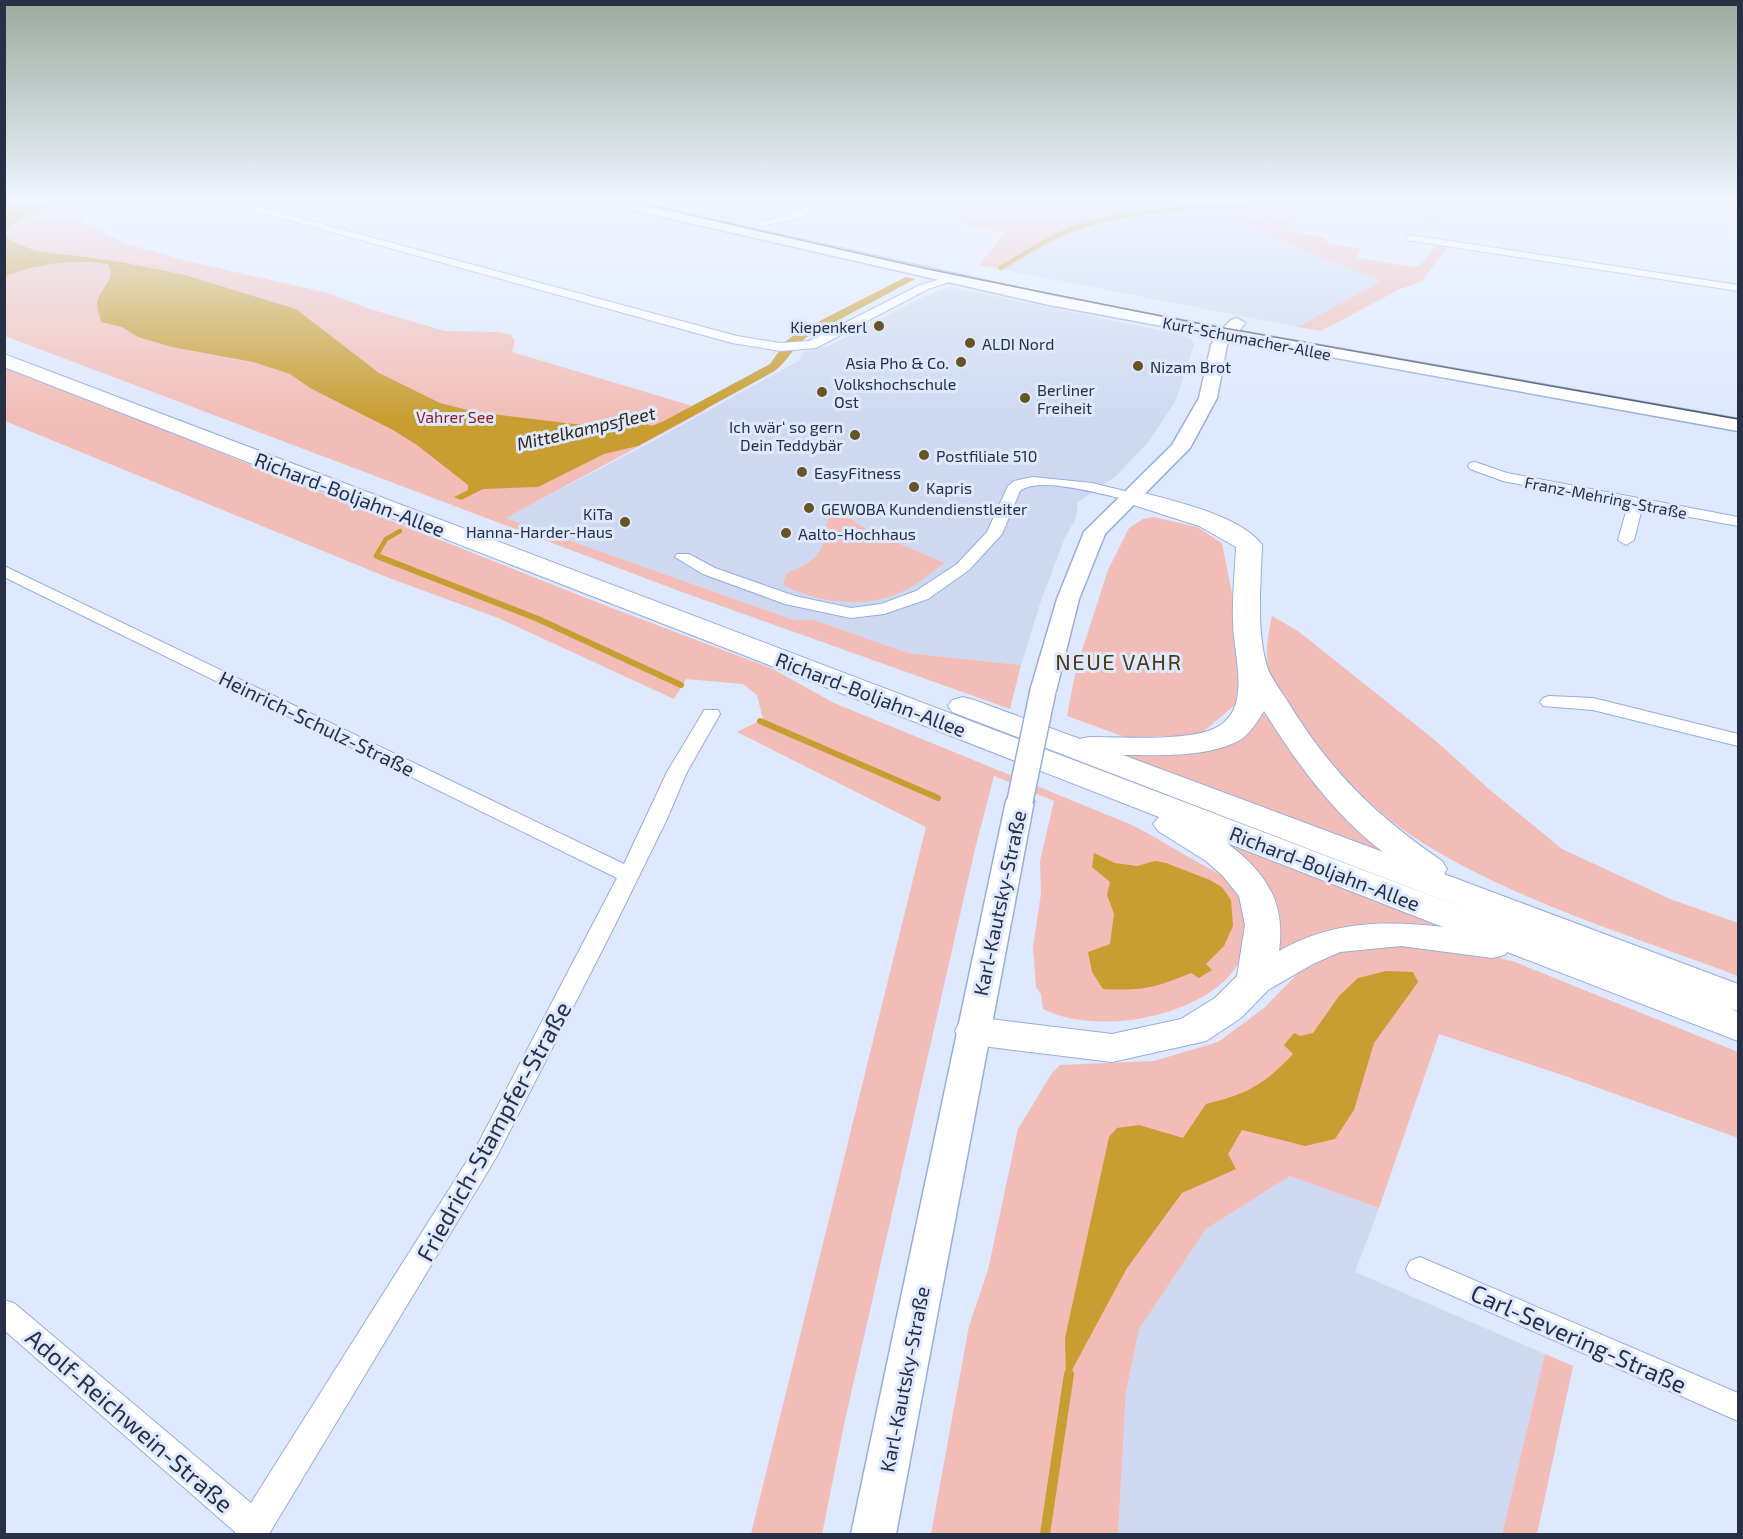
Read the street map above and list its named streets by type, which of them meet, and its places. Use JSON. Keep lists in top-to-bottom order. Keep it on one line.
{"streets":{"main road":["Richard-Boljahn-Allee"],"street":["Kurt-Schumacher-Allee","Franz-Mehring-Straße","Heinrich-Schulz-Straße","Karl-Kautsky-Straße","Friedrich-Stampfer-Straße","Carl-Severing-Straße","Adolf-Reichwein-Straße"]},"crossings":[["Kurt-Schumacher-Allee","Karl-Kautsky-Straße"],["Heinrich-Schulz-Straße","Friedrich-Stampfer-Straße"],["Friedrich-Stampfer-Straße","Adolf-Reichwein-Straße"]],"districts":["NEUE VAHR"],"water":["Mittelkampsfleet"],"parks":["Vahrer See"],"places":["Kiepenkerl","ALDI Nord","Asia Pho & Co.","Nizam Brot","Volkshochschule Ost","Berliner Freiheit","Ich wär‘ so gern Dein Teddybär","Postfiliale 510","EasyFitness","Kapris","GEWOBA Kundendienstleiter","KiTa Hanna-Harder-Haus","Aalto-Hochhaus"]}
